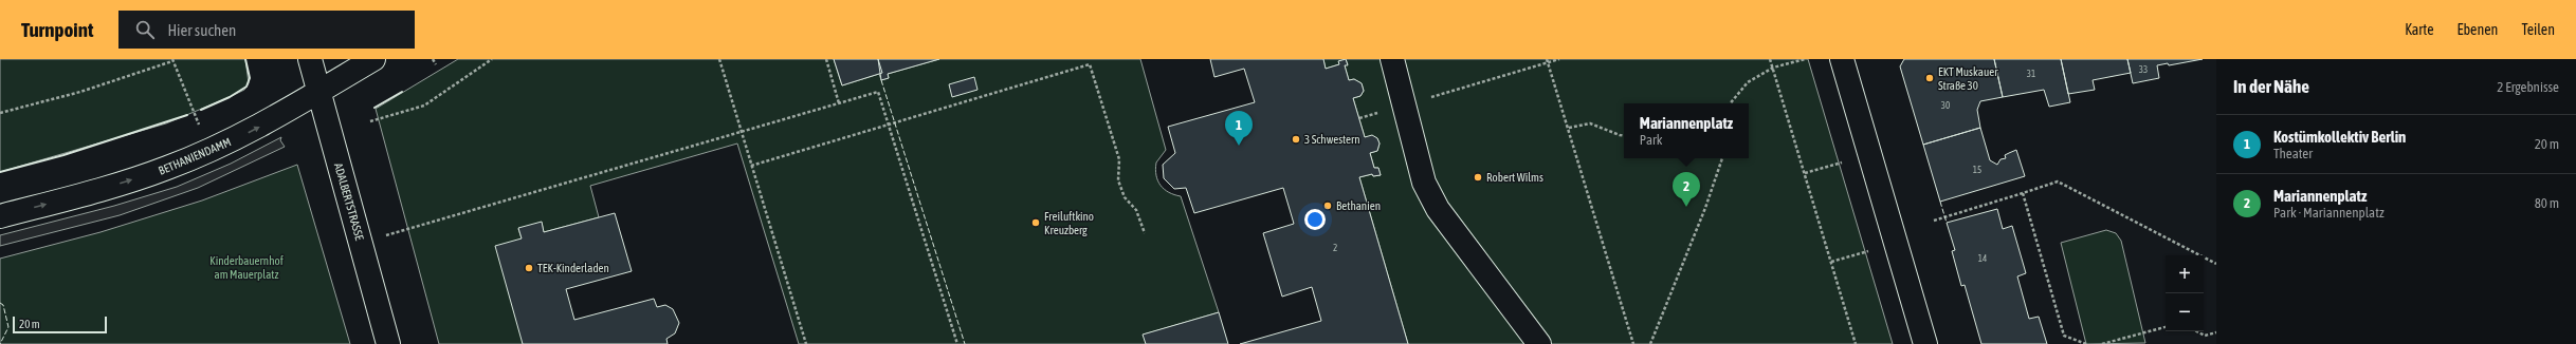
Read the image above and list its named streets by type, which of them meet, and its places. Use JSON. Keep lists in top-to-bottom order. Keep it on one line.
{"streets":{"street":["BETHANIENDAMM","ADALBERTSTRASSE"]},"crossings":[["BETHANIENDAMM","ADALBERTSTRASSE"]],"one_way":["BETHANIENDAMM"],"parks":["Kinderbauernhof am Mauerplatz"],"places":["EKT Muskauer Straße 30","3 Schwestern","Robert Wilms","Bethanien","Freiluftkino Kreuzberg","TEK-Kinderladen"],"house_numbers":["33","31","30","15","2","14"],"scale_bar":"20 m","page":{"header":"Turnpoint","search":"Hier suchen","nav":["Karte","Ebenen","Teilen"],"heading":["In der Nähe","2 Ergebnisse"],"popup":["Mariannenplatz","Park"],"pins":["1","2"],"list":[{"mark":"1","name":"Kostümkollektiv Berlin","note":"Theater","value":"20 m"},{"mark":"2","name":"Mariannenplatz","note":"Park · Mariannenplatz","value":"80 m"}],"map_buttons":["+","−"],"scale":"20 m"}}
